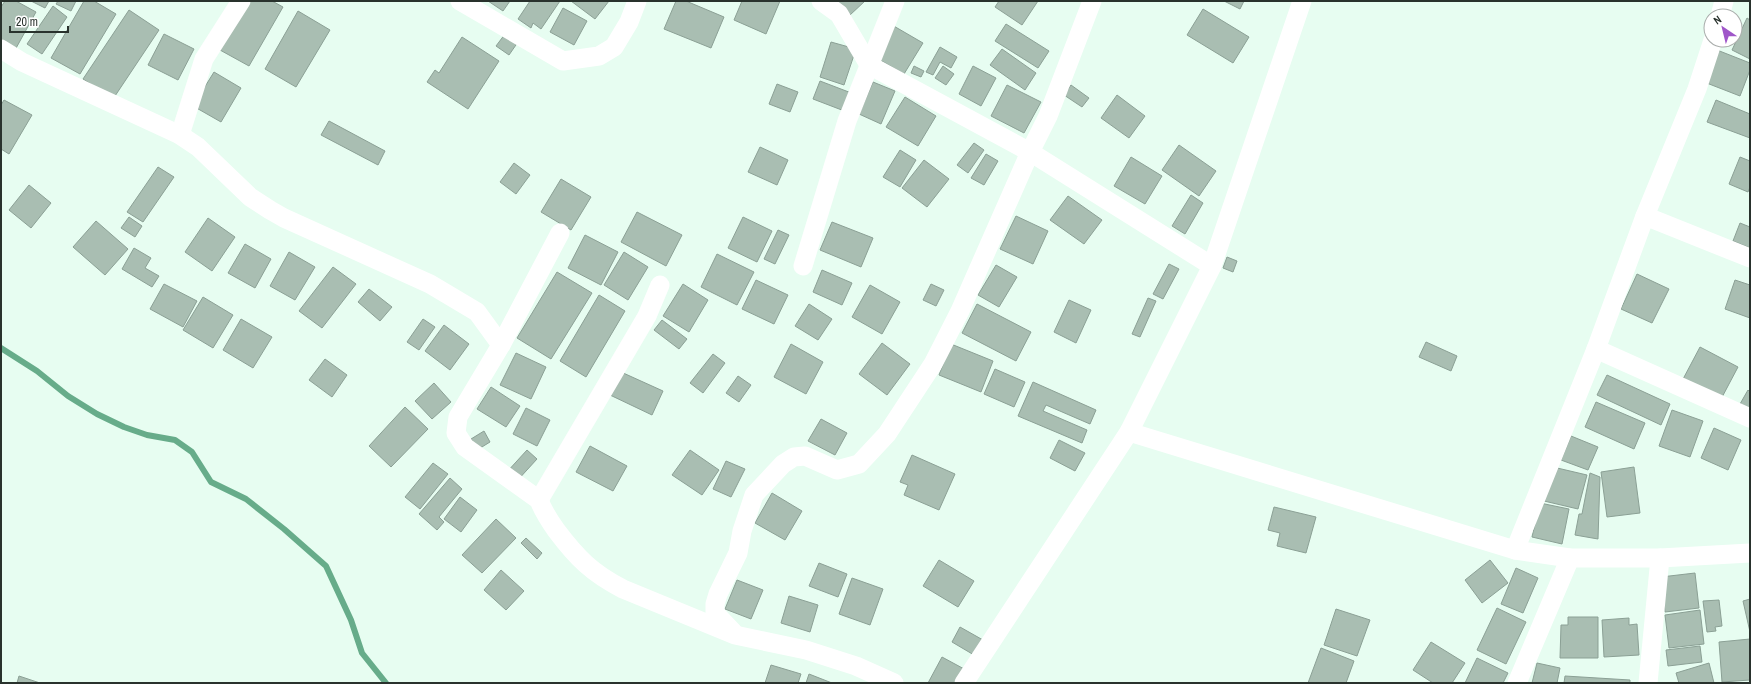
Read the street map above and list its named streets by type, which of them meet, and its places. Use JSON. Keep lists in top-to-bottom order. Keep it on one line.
{"scale_bar":"20 m","north":"top left"}
